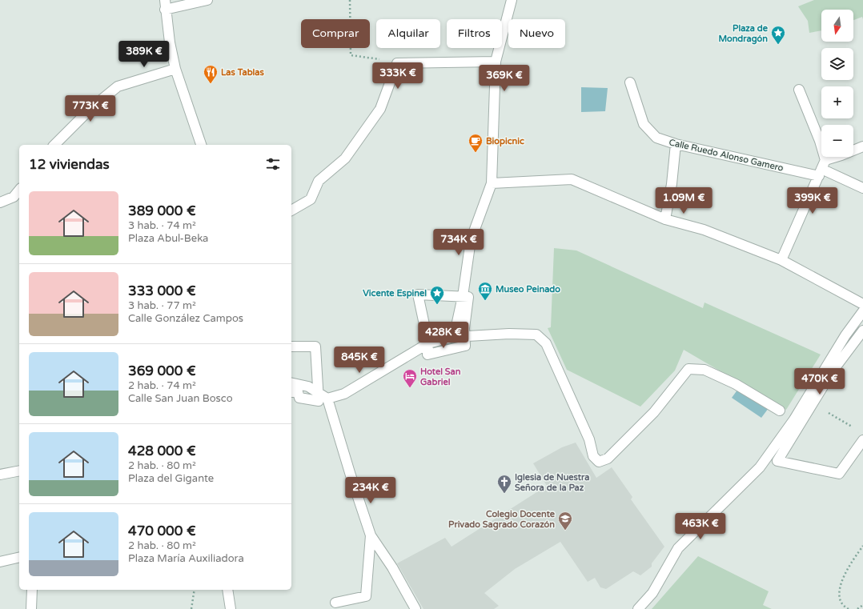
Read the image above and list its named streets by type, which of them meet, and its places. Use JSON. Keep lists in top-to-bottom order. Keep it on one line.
{"streets":{"street":["Calle Ruedo Alonso Gamero"]},"places":{"place":["Plaza de Mondragón","Vicente Espinel"],"restaurant":["Las Tablas"],"cafe":["Biopicnic"],"museum":["Museo Peinado"],"hotel":["Hotel San Gabriel"],"church":["Iglesia de Nuestra Señora de la Paz"],"school or university":["Colegio Docente Privado Sagrado Corazón"]},"north":"bottom","page":{"map_buttons":["+","−"],"chip":["Comprar","Alquilar","Filtros","Nuevo"],"price":["389K €","333K €","369K €","773K €","1.09M €","399K €","734K €","428K €","845K €","470K €","234K €","463K €"],"heading":"12 viviendas","list":[{"name":"389 000 €","note":"3 hab. · 74 m² · Plaza Abul-Beka"},{"name":"333 000 €","note":"3 hab. · 77 m² · Calle González Campos"},{"name":"369 000 €","note":"2 hab. · 74 m² · Calle San Juan Bosco"},{"name":"428 000 €","note":"2 hab. · 80 m² · Plaza del Gigante"},{"name":"470 000 €","note":"2 hab. · 80 m² · Plaza María Auxiliadora"}]}}
